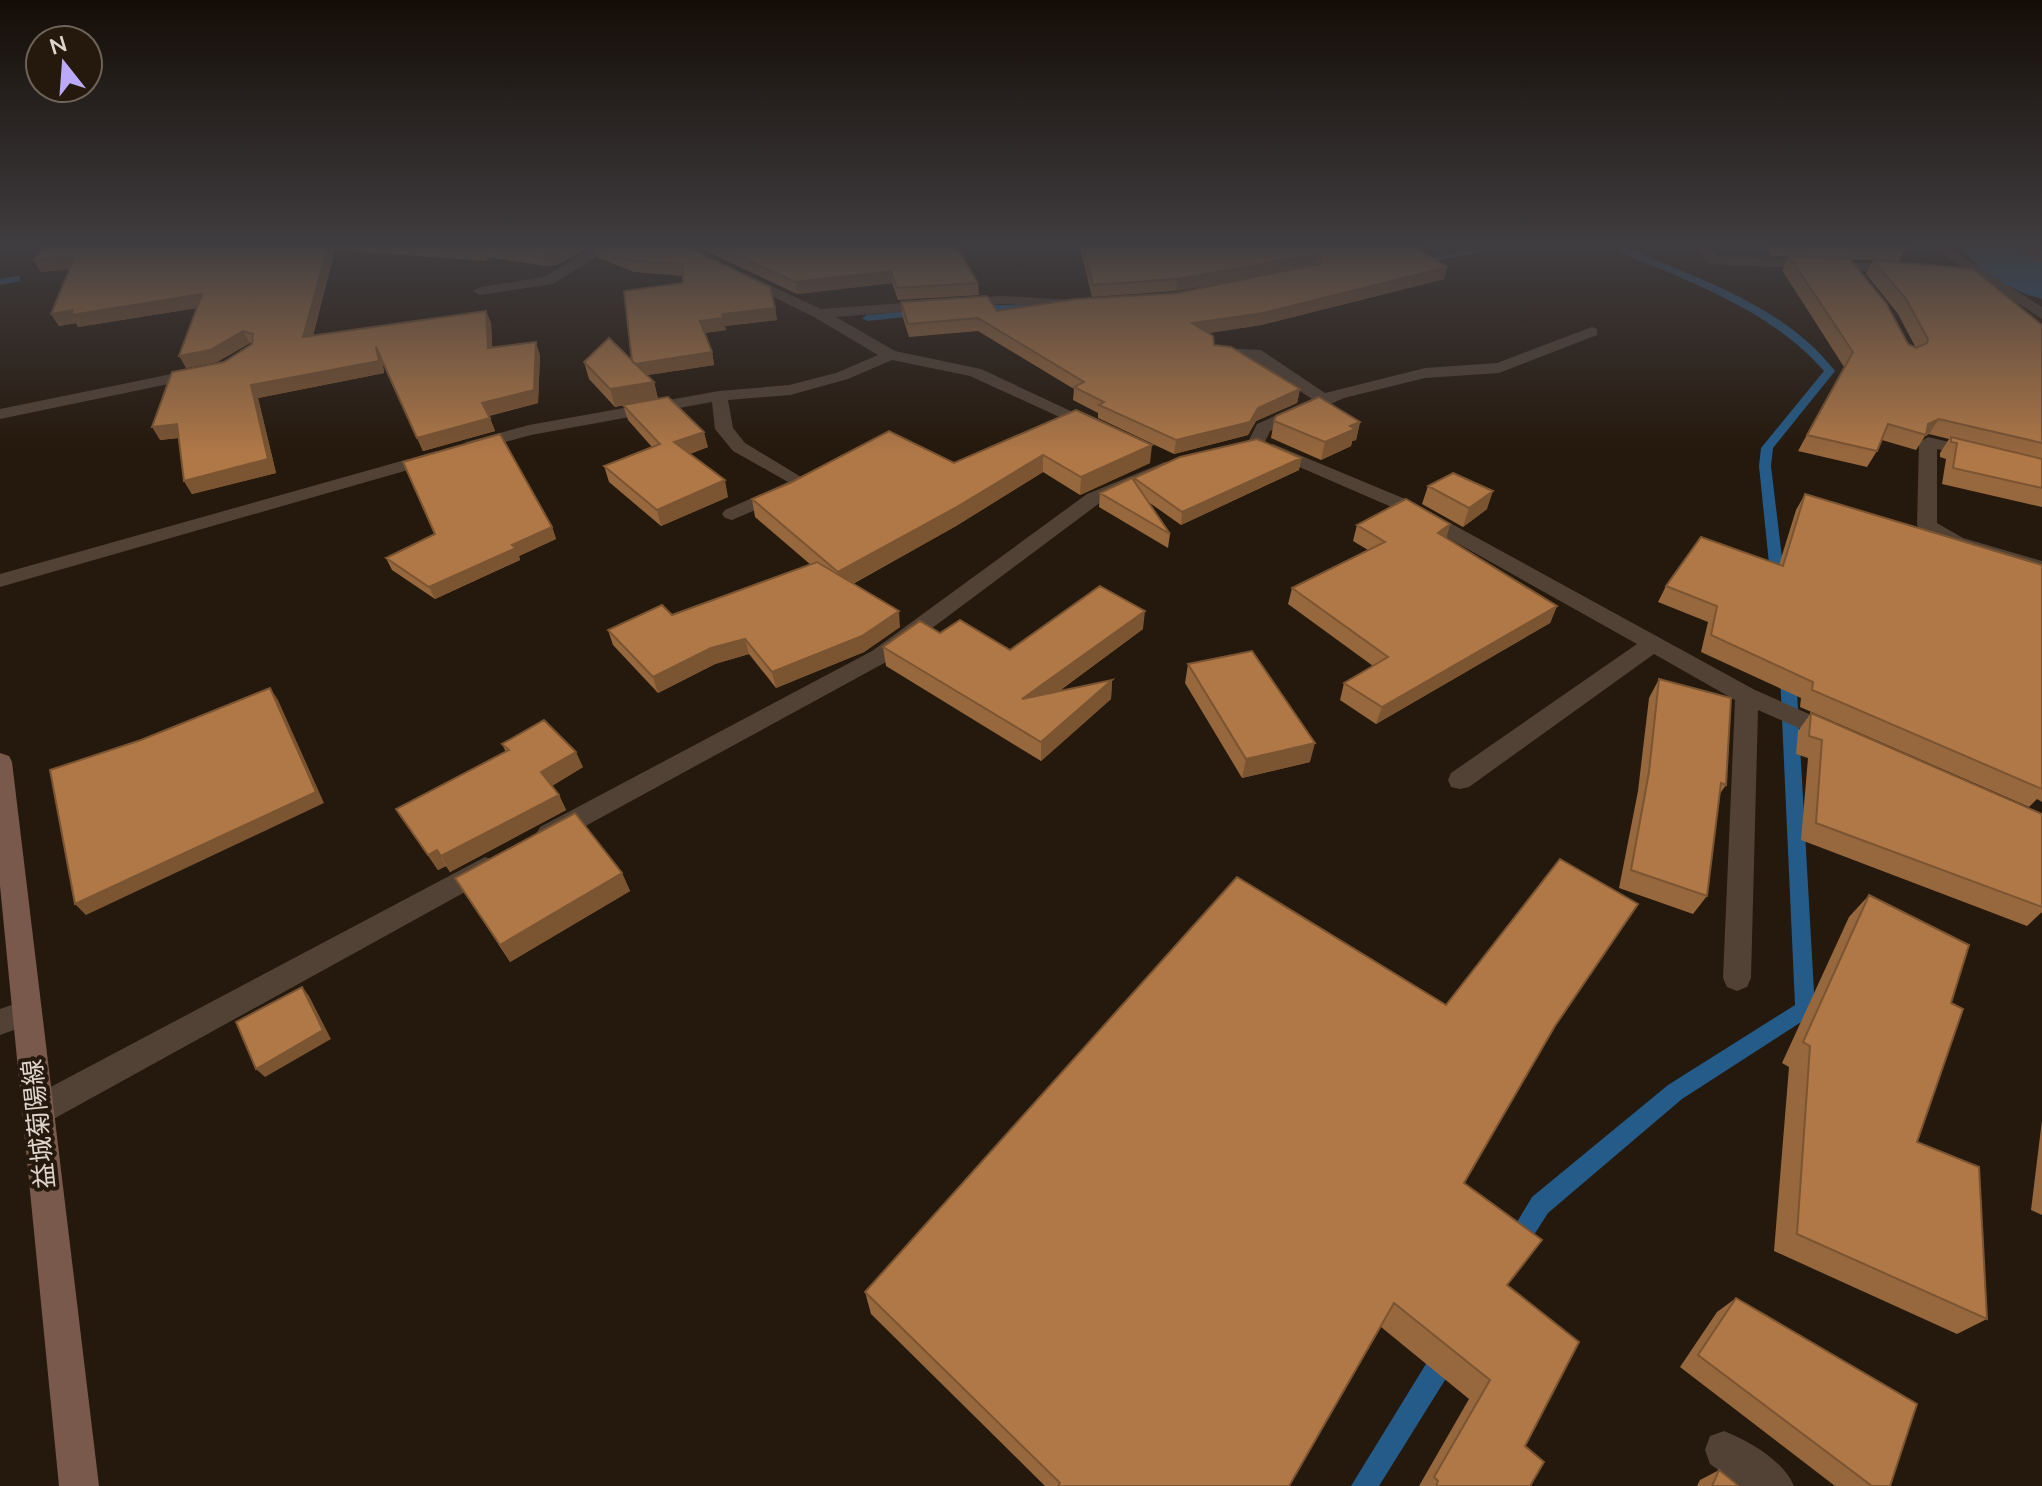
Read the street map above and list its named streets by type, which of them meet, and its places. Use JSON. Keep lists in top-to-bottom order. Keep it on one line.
{"streets":{"main road":["益城菊陽線"]},"north":"top"}
